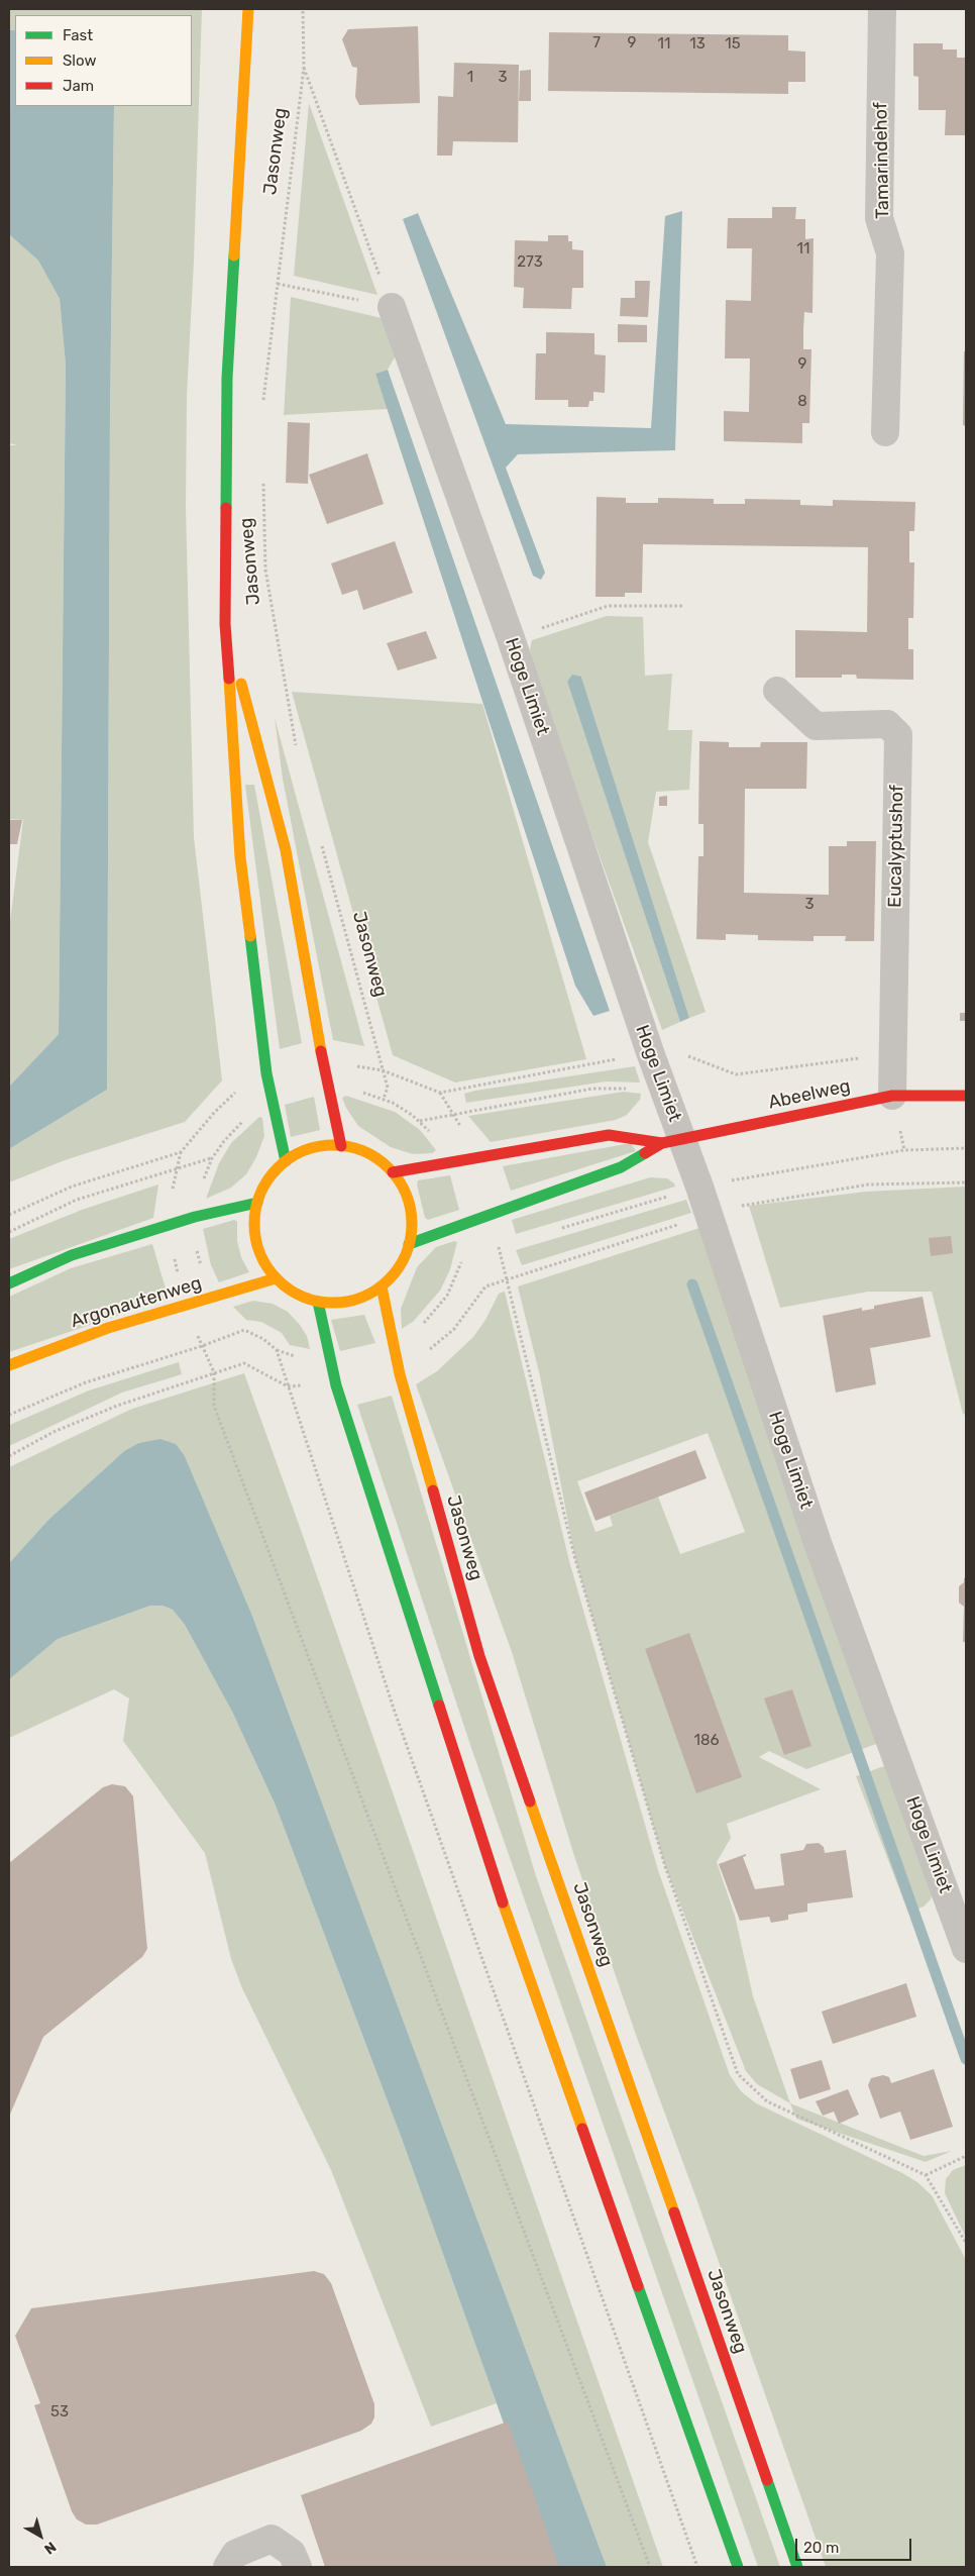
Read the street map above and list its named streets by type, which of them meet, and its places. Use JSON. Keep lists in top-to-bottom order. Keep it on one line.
{"streets":{"street":["Jasonweg","Tamarindehof","Hoge Limiet","Eucalyptushof","Abeelweg","Argonautenweg"]},"crossings":[["Jasonweg","Abeelweg"],["Jasonweg","Argonautenweg"],["Hoge Limiet","Abeelweg"],["Eucalyptushof","Abeelweg"],["Abeelweg","Argonautenweg"]],"house_numbers":["7","9","11","13","15","1","3","11","273","9","8","3","186","53"],"legend":["Fast","Slow","Jam"],"scale_bar":"20 m","north":"bottom right"}
